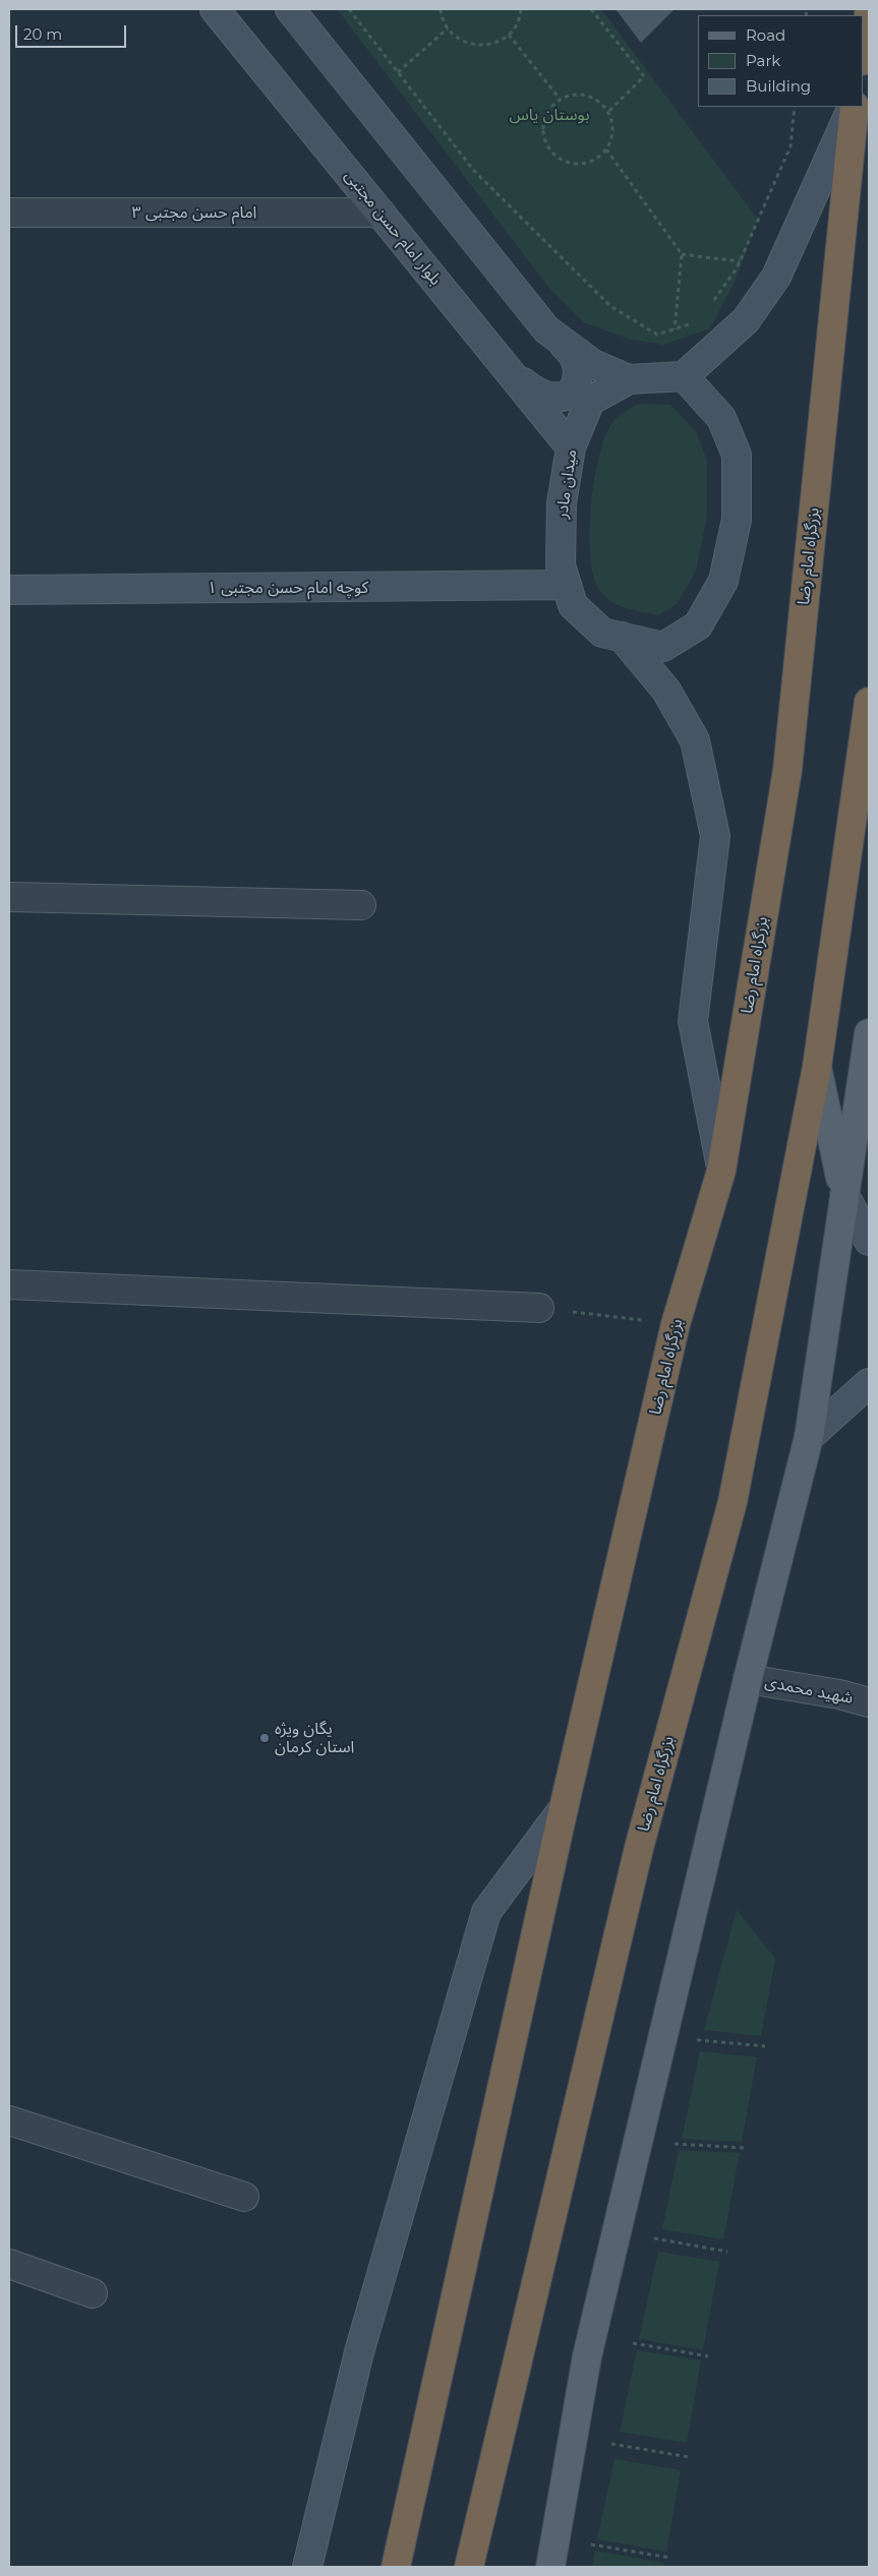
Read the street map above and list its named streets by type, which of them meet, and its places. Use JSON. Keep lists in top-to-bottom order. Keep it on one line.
{"streets":{"highway":["بزرگراه امام رضا"],"main road":["بلوار امام حسن مجتبی","میدان مادر","کوچه امام حسن مجتبی ۱"],"street":["امام حسن مجتبی ۳","شهید محمدی"]},"crossings":[["امام حسن مجتبی ۳","بلوار امام حسن مجتبی"],["بلوار امام حسن مجتبی","میدان مادر"],["میدان مادر","کوچه امام حسن مجتبی ۱"]],"parks":["بوستان یاس"],"places":["یگان ویژه استان کرمان"],"legend":["Road","Park","Building"],"scale_bar":"20 m"}
